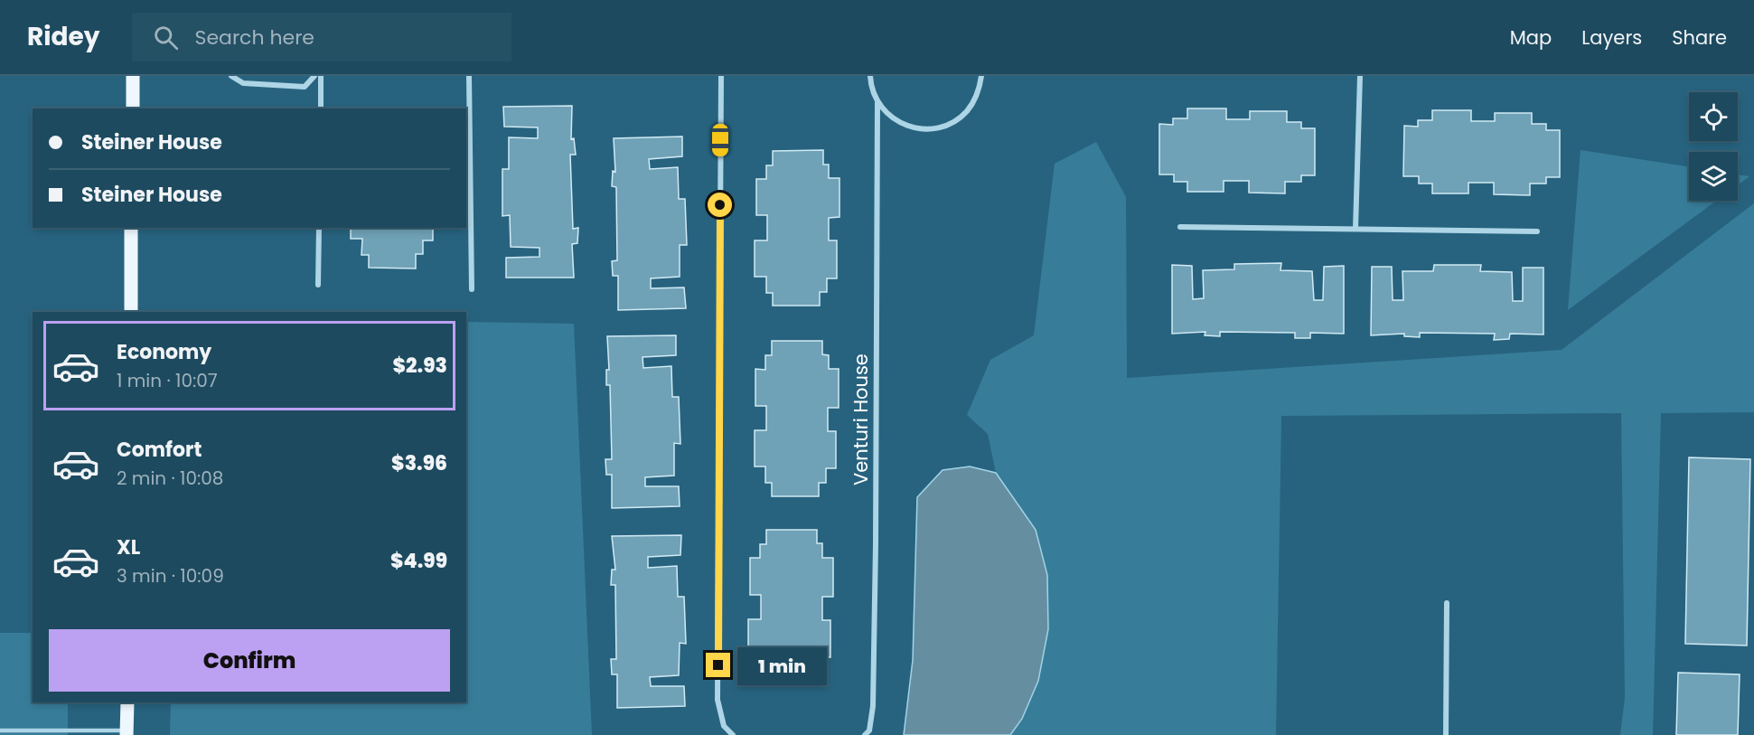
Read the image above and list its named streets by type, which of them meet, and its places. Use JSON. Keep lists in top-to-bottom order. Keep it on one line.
{"streets":{"street":["Venturi House"]},"page":{"header":"Ridey","search":"Search here","nav":["Map","Layers","Share"],"banner":["Steiner House","Steiner House"],"list":[{"name":"Economy","note":"1 min · 10:07","value":"$2.93"},{"name":"Comfort","note":"2 min · 10:08","value":"$3.96"},{"name":"XL","note":"3 min · 10:09","value":"$4.99"}],"buttons":"Confirm","bubble":"1 min"}}
